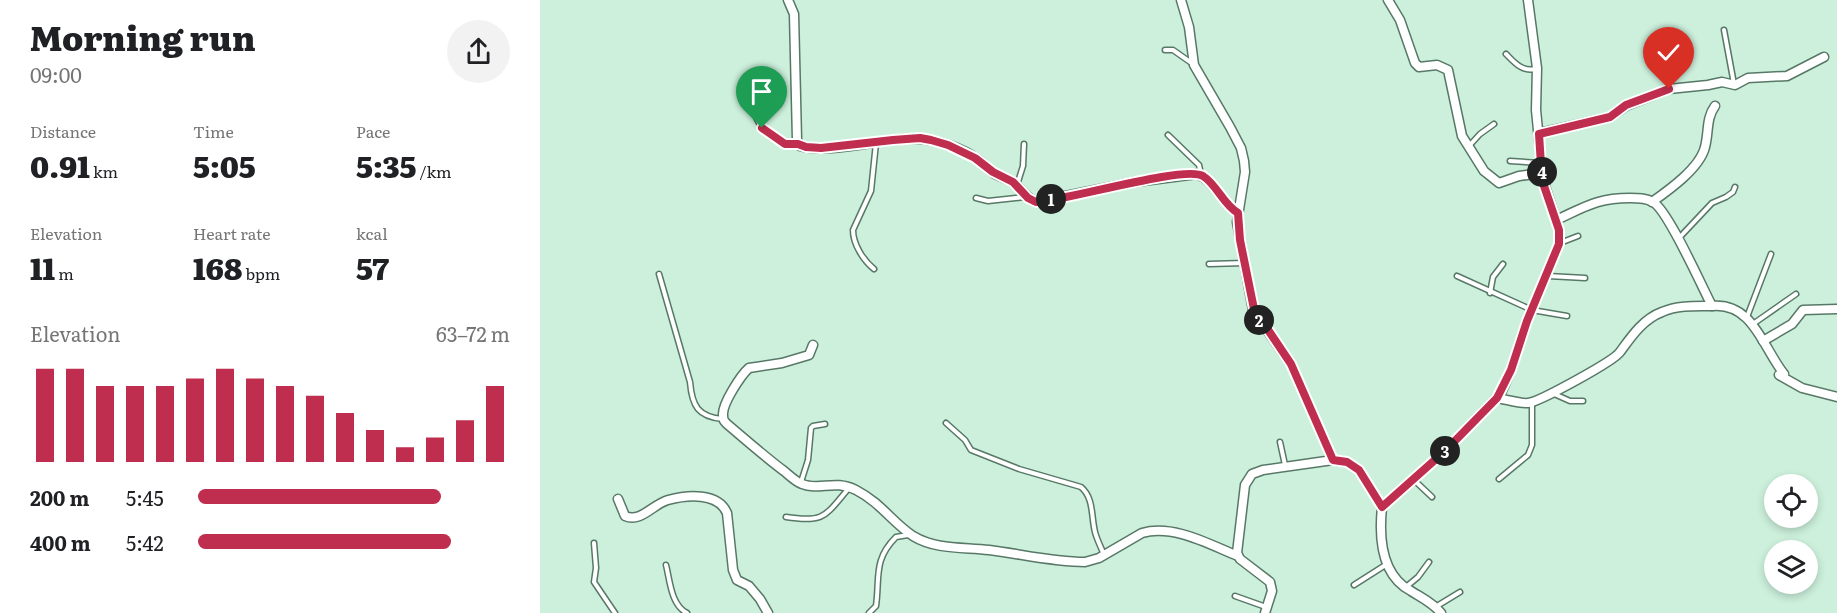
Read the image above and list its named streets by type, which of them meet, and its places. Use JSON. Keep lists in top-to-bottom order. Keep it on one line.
{"page":{"heading":["Morning run","09:00"],"stats":[["Distance","0.91 km"],["Time","5:05"],["Pace","5:35 /km"],["Elevation","11 m"],["Heart rate","168 bpm"],["kcal","57"]],"pins":["4","1","2","3"],"chart":["Elevation","63–72 m"],"list":[{"name":"200 m","note":"5:45"},{"name":"400 m","note":"5:42"}]}}
